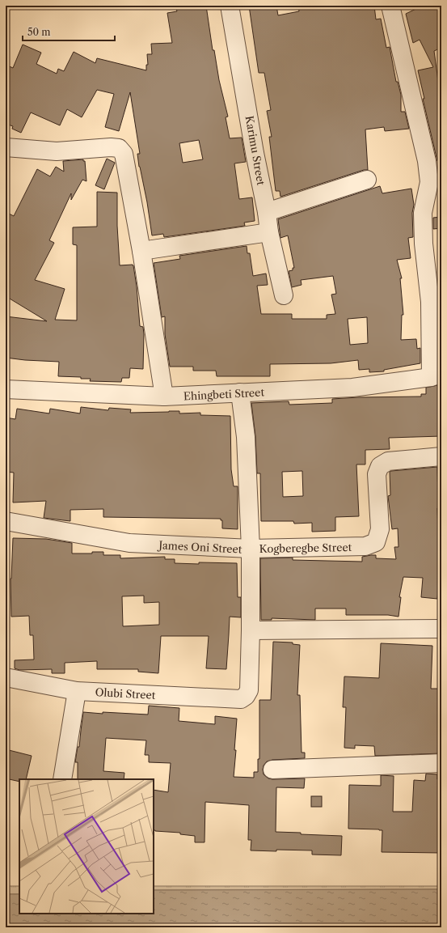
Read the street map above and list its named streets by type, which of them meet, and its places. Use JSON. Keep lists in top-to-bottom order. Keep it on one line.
{"streets":{"street":["Karimu Street","Ehingbeti Street","James Oni Street","Kogberegbe Street","Olubi Street"]},"crossings":[["Ehingbeti Street","Kogberegbe Street"],["James Oni Street","Kogberegbe Street"],["James Oni Street","Olubi Street"]],"scale_bar":"50 m"}
